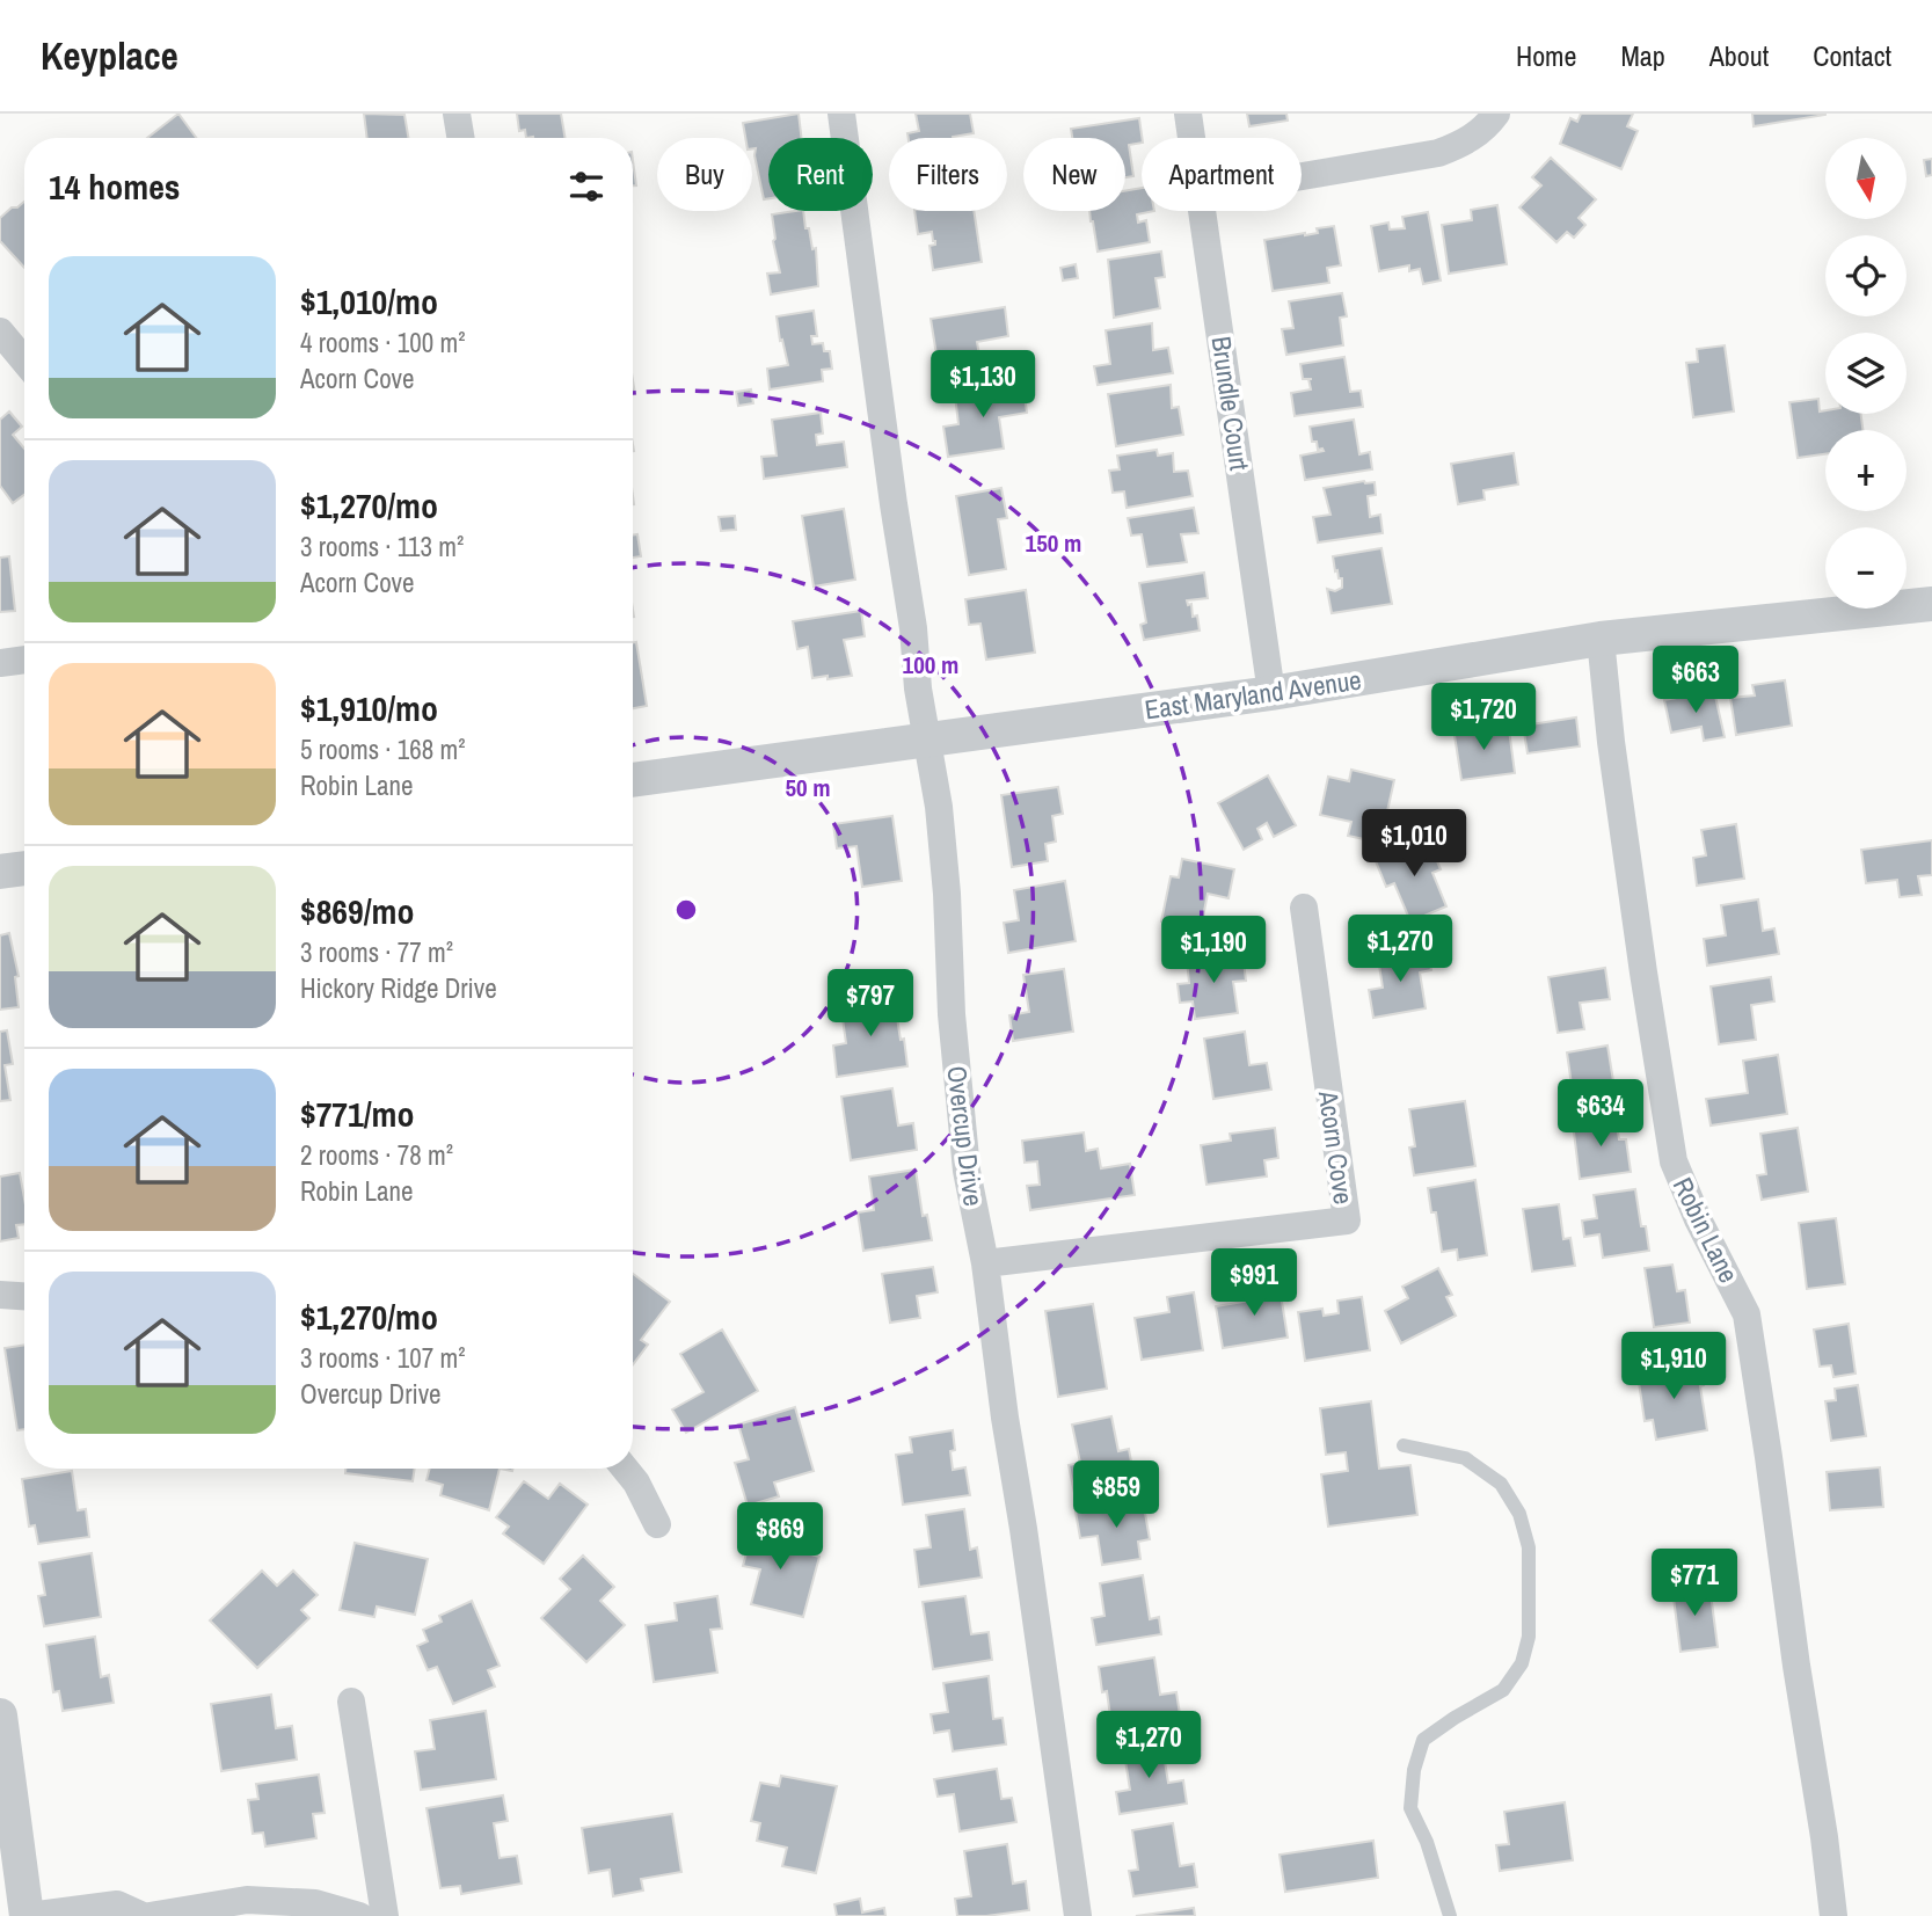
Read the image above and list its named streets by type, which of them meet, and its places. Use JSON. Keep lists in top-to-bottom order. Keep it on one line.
{"streets":{"street":["Brundle Court","East Maryland Avenue","Overcup Drive","Acorn Cove","Robin Lane"]},"crossings":[["Brundle Court","East Maryland Avenue"],["East Maryland Avenue","Overcup Drive"],["East Maryland Avenue","Robin Lane"],["Overcup Drive","Acorn Cove"]],"north":"bottom","page":{"header":"Keyplace","nav":["Home","Map","About","Contact"],"map_buttons":["+","−"],"chip":["Buy","Rent","Filters","New","Apartment"],"heading":"14 homes","list":[{"name":"$1,010/mo","note":"4 rooms · 100 m² · Acorn Cove"},{"name":"$1,270/mo","note":"3 rooms · 113 m² · Acorn Cove"},{"name":"$1,910/mo","note":"5 rooms · 168 m² · Robin Lane"},{"name":"$869/mo","note":"3 rooms · 77 m² · Hickory Ridge Drive"},{"name":"$771/mo","note":"2 rooms · 78 m² · Robin Lane"},{"name":"$1,270/mo","note":"3 rooms · 107 m² · Overcup Drive"}],"price":["$1,130","$663","$1,720","$1,010","$1,270","$1,190","$797","$634","$991","$1,910","$859","$869","$771","$1,270"]},"rings":["150 m","100 m","50 m"]}
